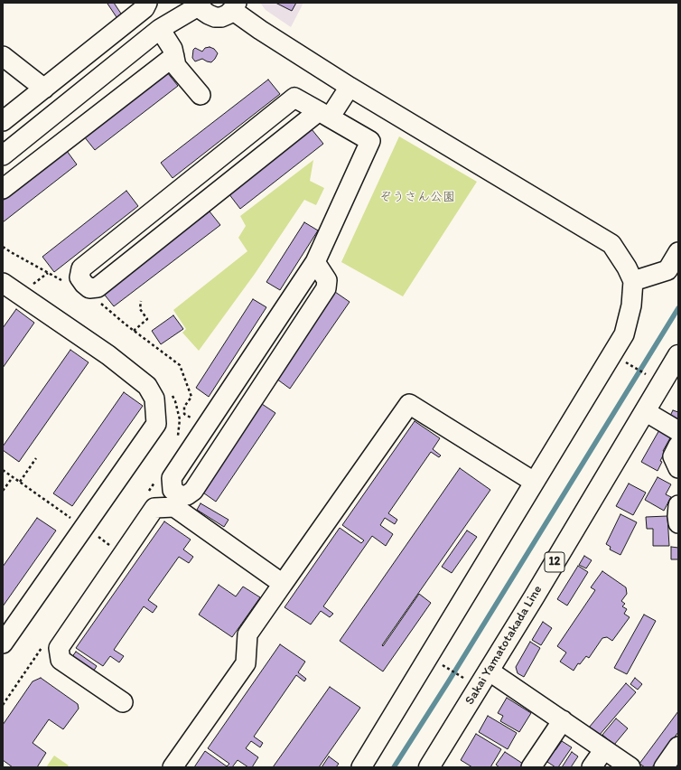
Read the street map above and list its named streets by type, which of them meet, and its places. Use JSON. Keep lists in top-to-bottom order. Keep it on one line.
{"streets":{"main road":["12","Sakai Yamatotakada Line"]},"parks":["ぞうさん公園"]}
